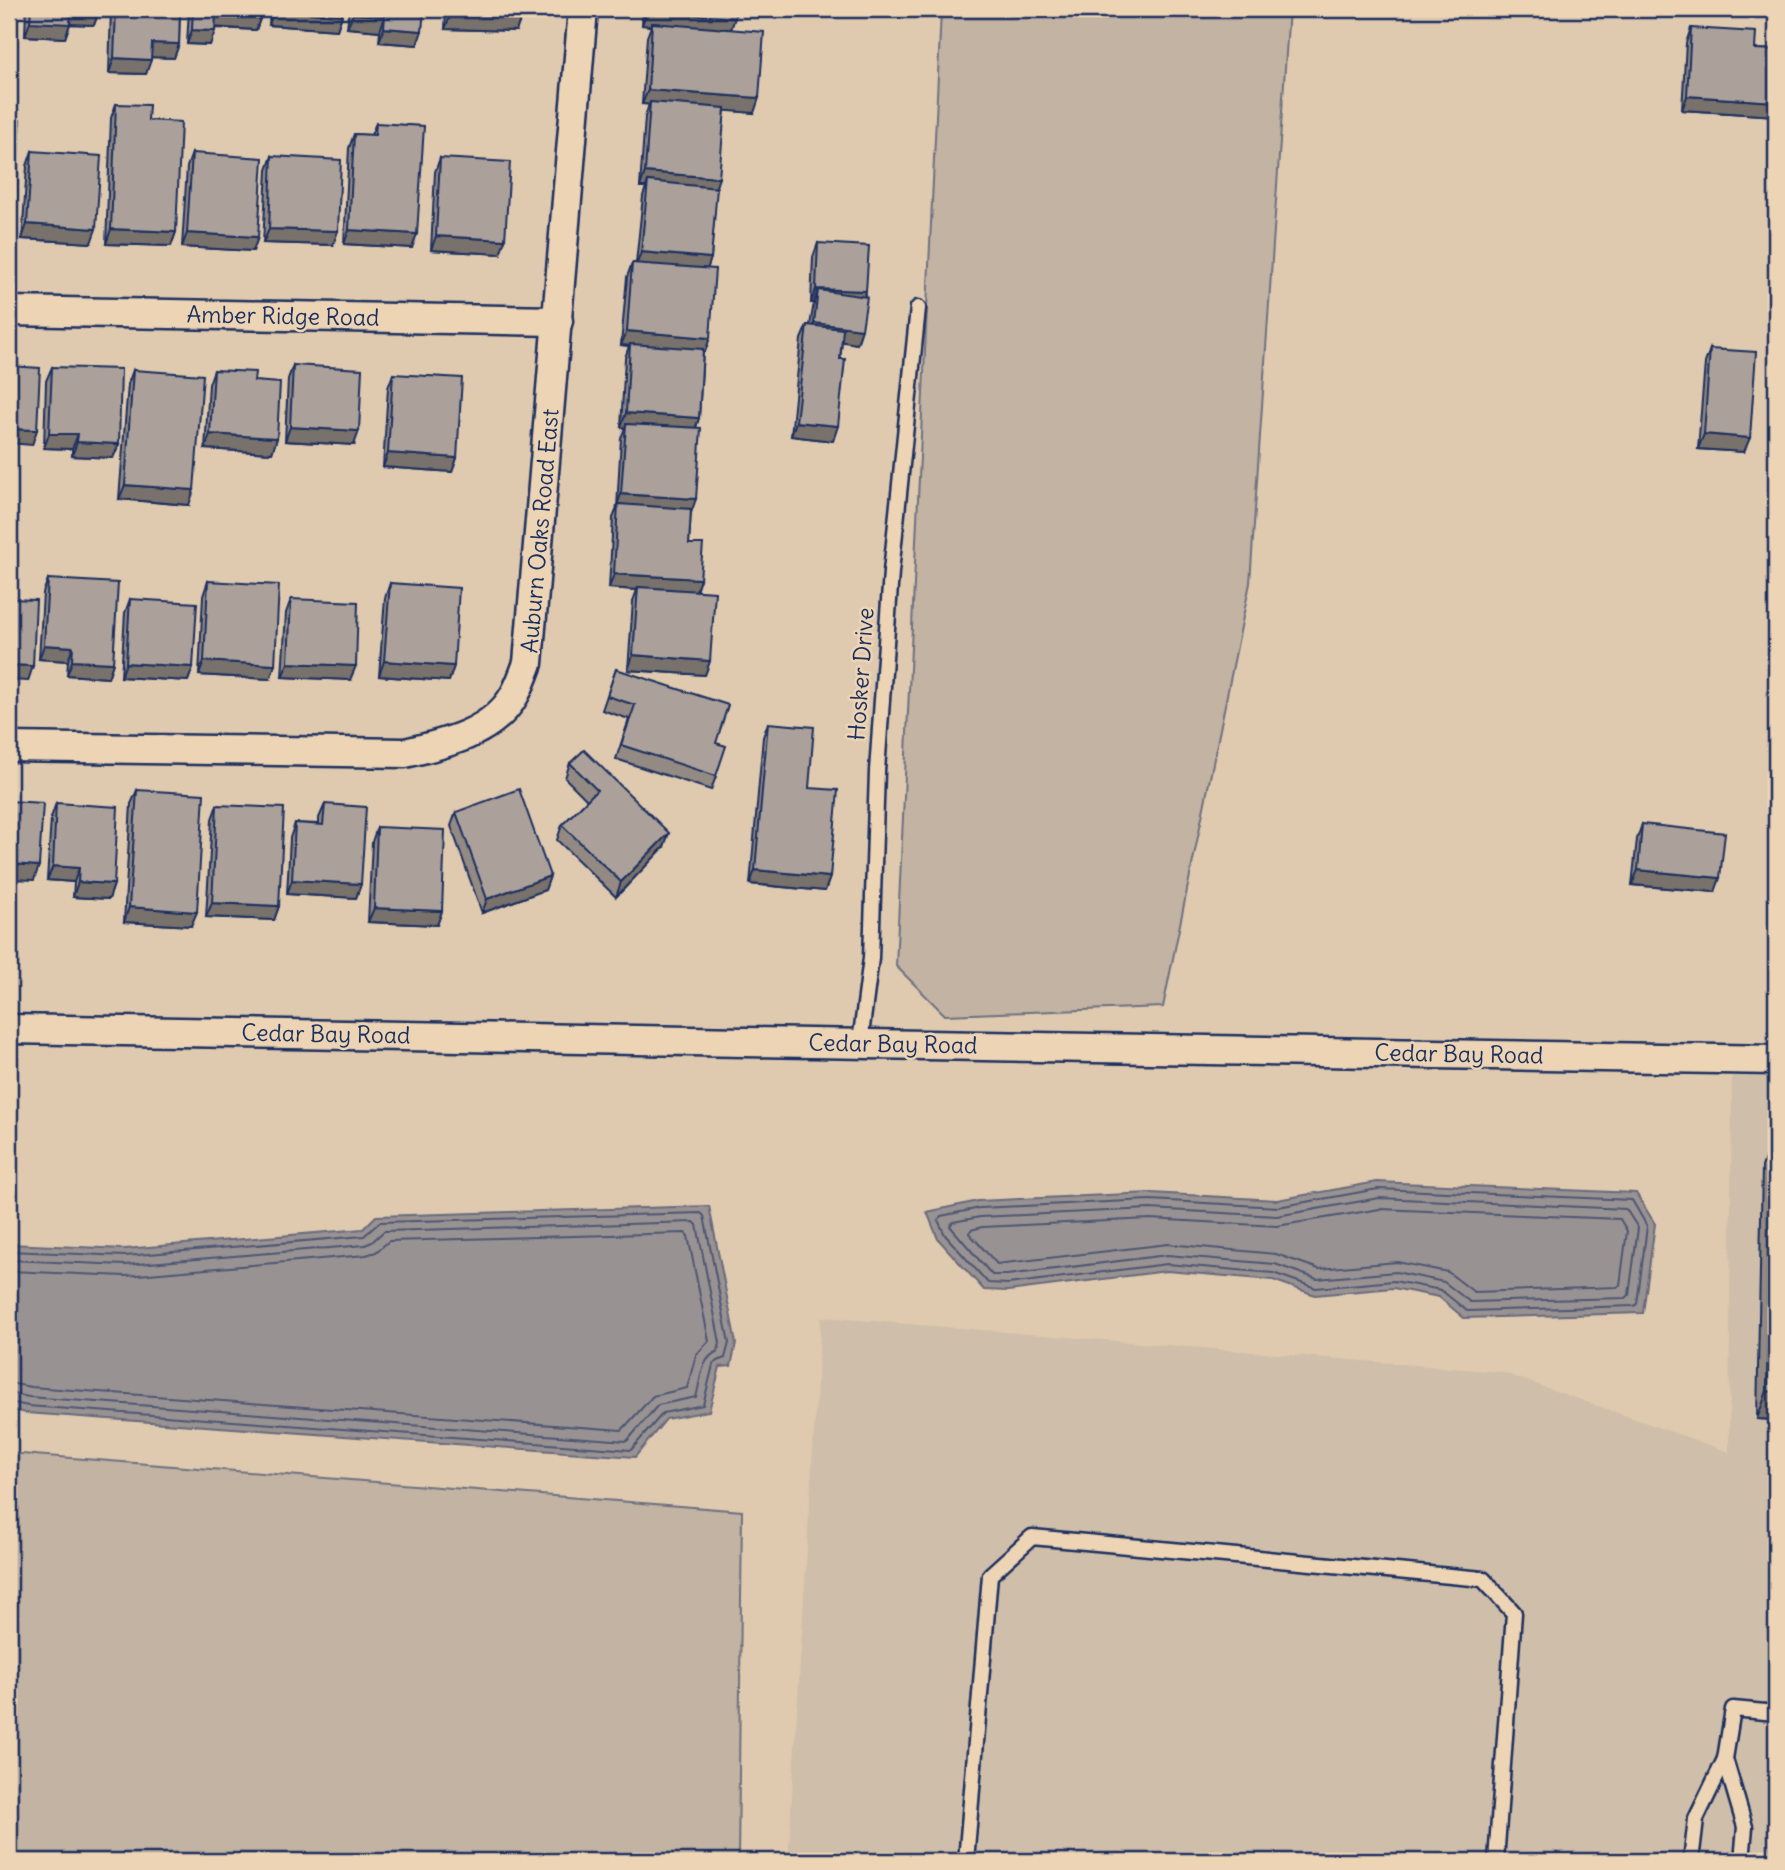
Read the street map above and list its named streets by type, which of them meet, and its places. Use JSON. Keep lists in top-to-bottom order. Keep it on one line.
{"streets":{"street":["Amber Ridge Road","Auburn Oaks Road East","Cedar Bay Road"],"lane":["Hosker Drive"]},"crossings":[["Amber Ridge Road","Auburn Oaks Road East"],["Hosker Drive","Cedar Bay Road"]]}
